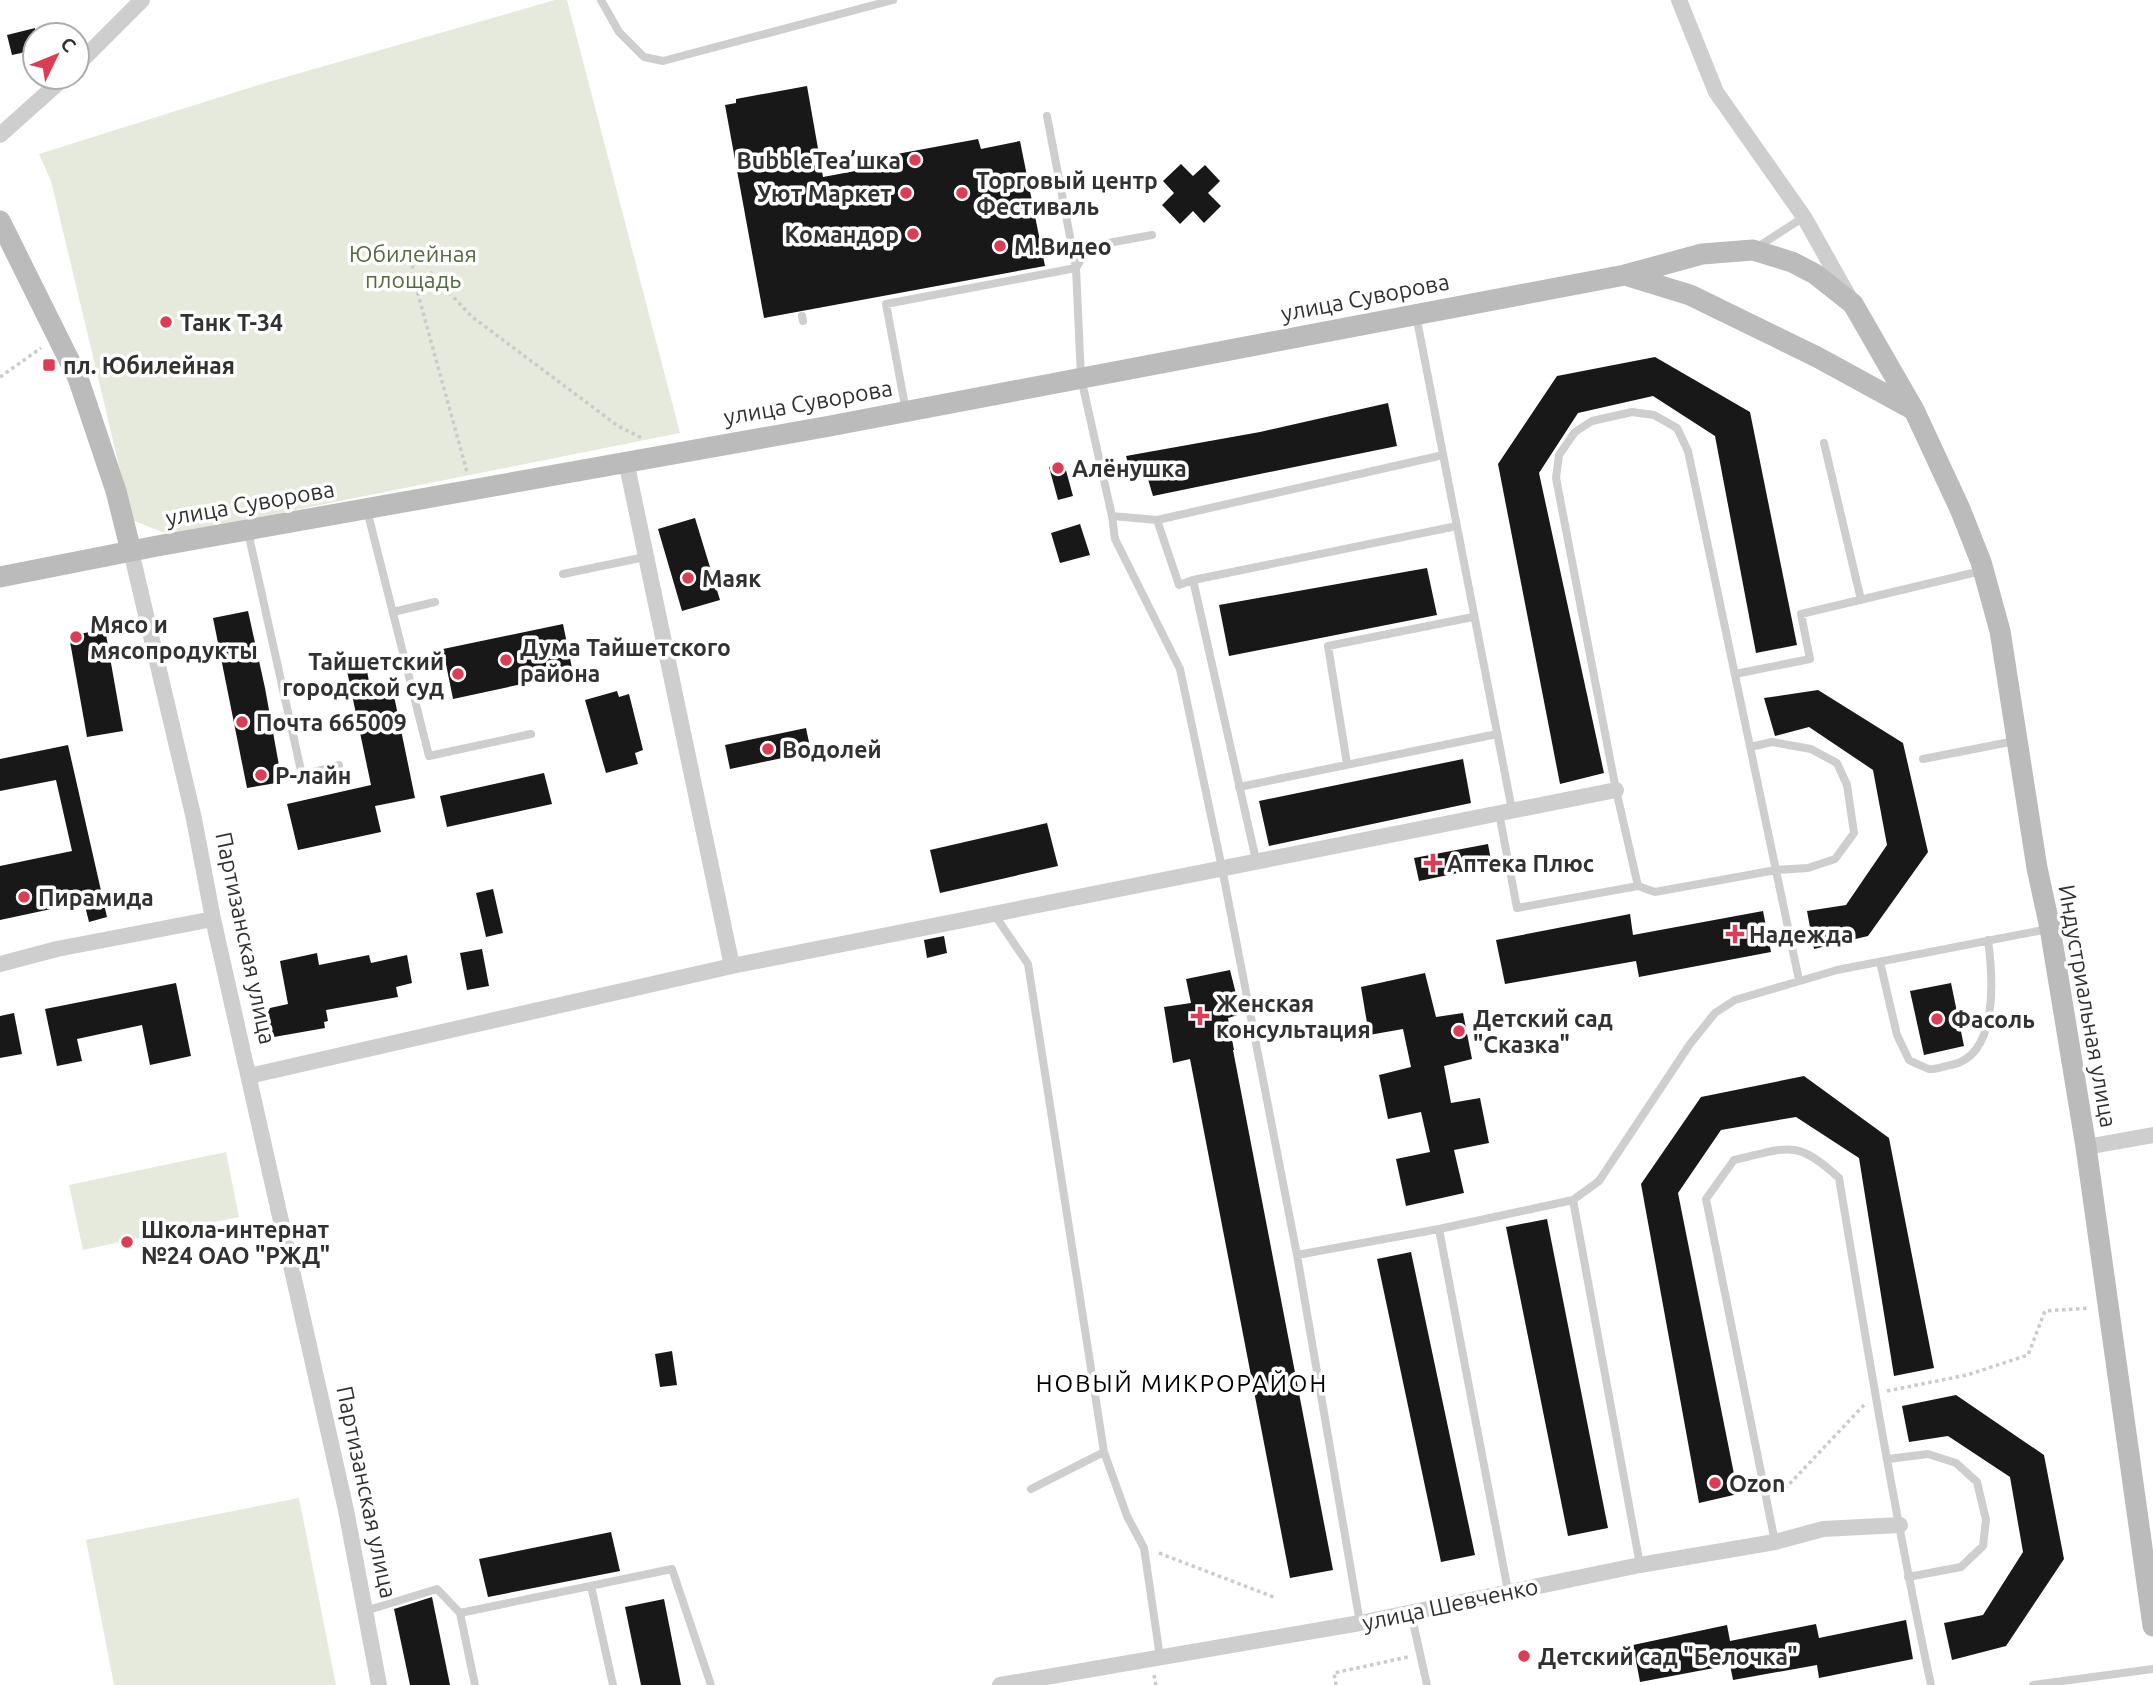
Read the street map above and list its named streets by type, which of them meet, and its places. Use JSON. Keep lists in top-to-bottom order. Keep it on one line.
{"streets":{"street":["улица Суворова","Партизанская улица","Индустриальная улица","улица Шевченко"]},"crossings":[["улица Суворова","Партизанская улица"]],"districts":["НОВЫЙ МИКРОРАЙОН"],"parks":["Юбилейная площадь"],"places":{"other":["BubbleTea’шка","Уют Маркет","Торговый центр Фестиваль","Командор","М.Видео","Танк Т-34","Алёнушка","Маяк","Мясо и мясопродукты","Дума Тайшетского района","Тайшетский городской суд","Почта 665009","Водолей","Р-лайн","Пирамида","Фасоль","Детский сад \"Сказка\"","Школа-интернат №24 ОАО \"РЖД\"","Ozon","Детский сад \"Белочка\""],"transit":["пл. Юбилейная"],"health":["Аптека Плюс","Надежда","Женская консультация"]},"north":"top right"}
